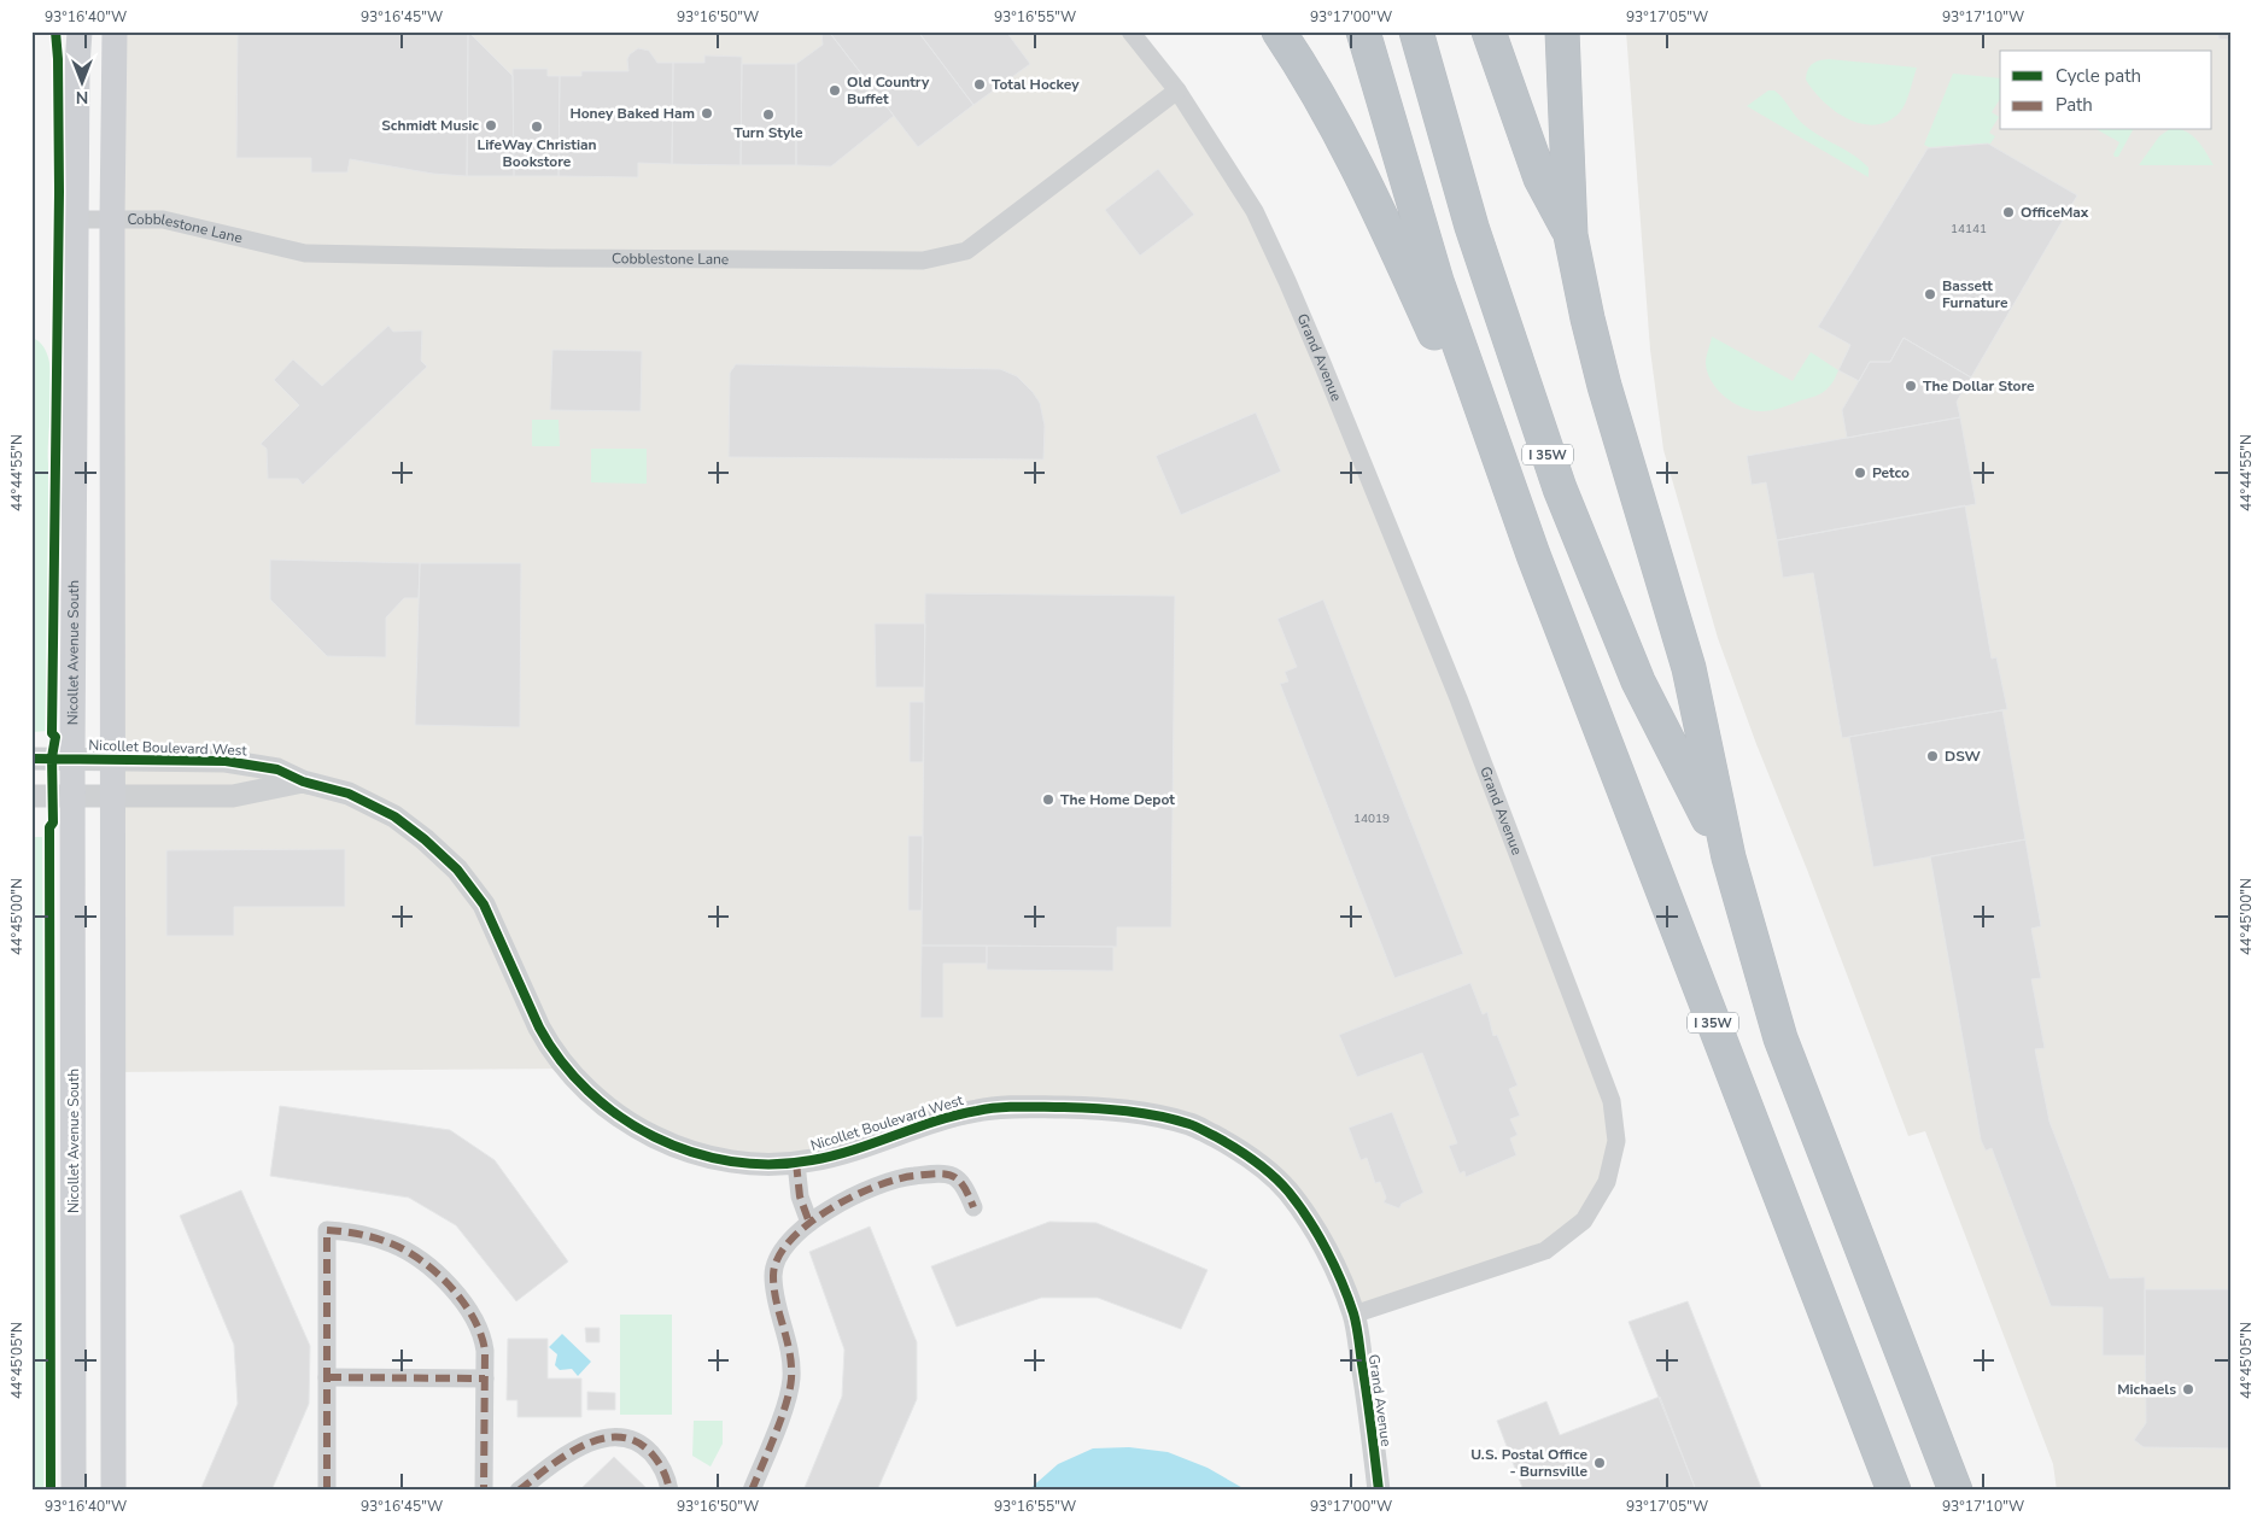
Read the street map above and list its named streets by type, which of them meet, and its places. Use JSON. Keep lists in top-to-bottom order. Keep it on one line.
{"streets":{"highway":["I 35W"],"main road":["Nicollet Avenue South"],"street":["Cobblestone Lane","Grand Avenue","Nicollet Boulevard West"]},"crossings":[["Cobblestone Lane","Grand Avenue"],["Cobblestone Lane","Nicollet Avenue South"],["Grand Avenue","Nicollet Boulevard West"],["Nicollet Avenue South","Nicollet Boulevard West"]],"places":["Total Hockey","Old Country Buffet","Honey Baked Ham","Turn Style","Schmidt Music","LifeWay Christian Bookstore","OfficeMax","Bassett Furnature","The Dollar Store","Petco","DSW","The Home Depot","Michaels","U.S. Postal Office - Burnsville"],"house_numbers":["14141","14019"],"legend":["Cycle path","Path"],"north":"bottom","coordinates":["93°16'40\"W","93°16'45\"W","93°16'50\"W","93°16'55\"W","93°17'00\"W","93°17'05\"W","93°17'10\"W","44°44'55\"N","44°45'00\"N","44°45'05\"N"]}
